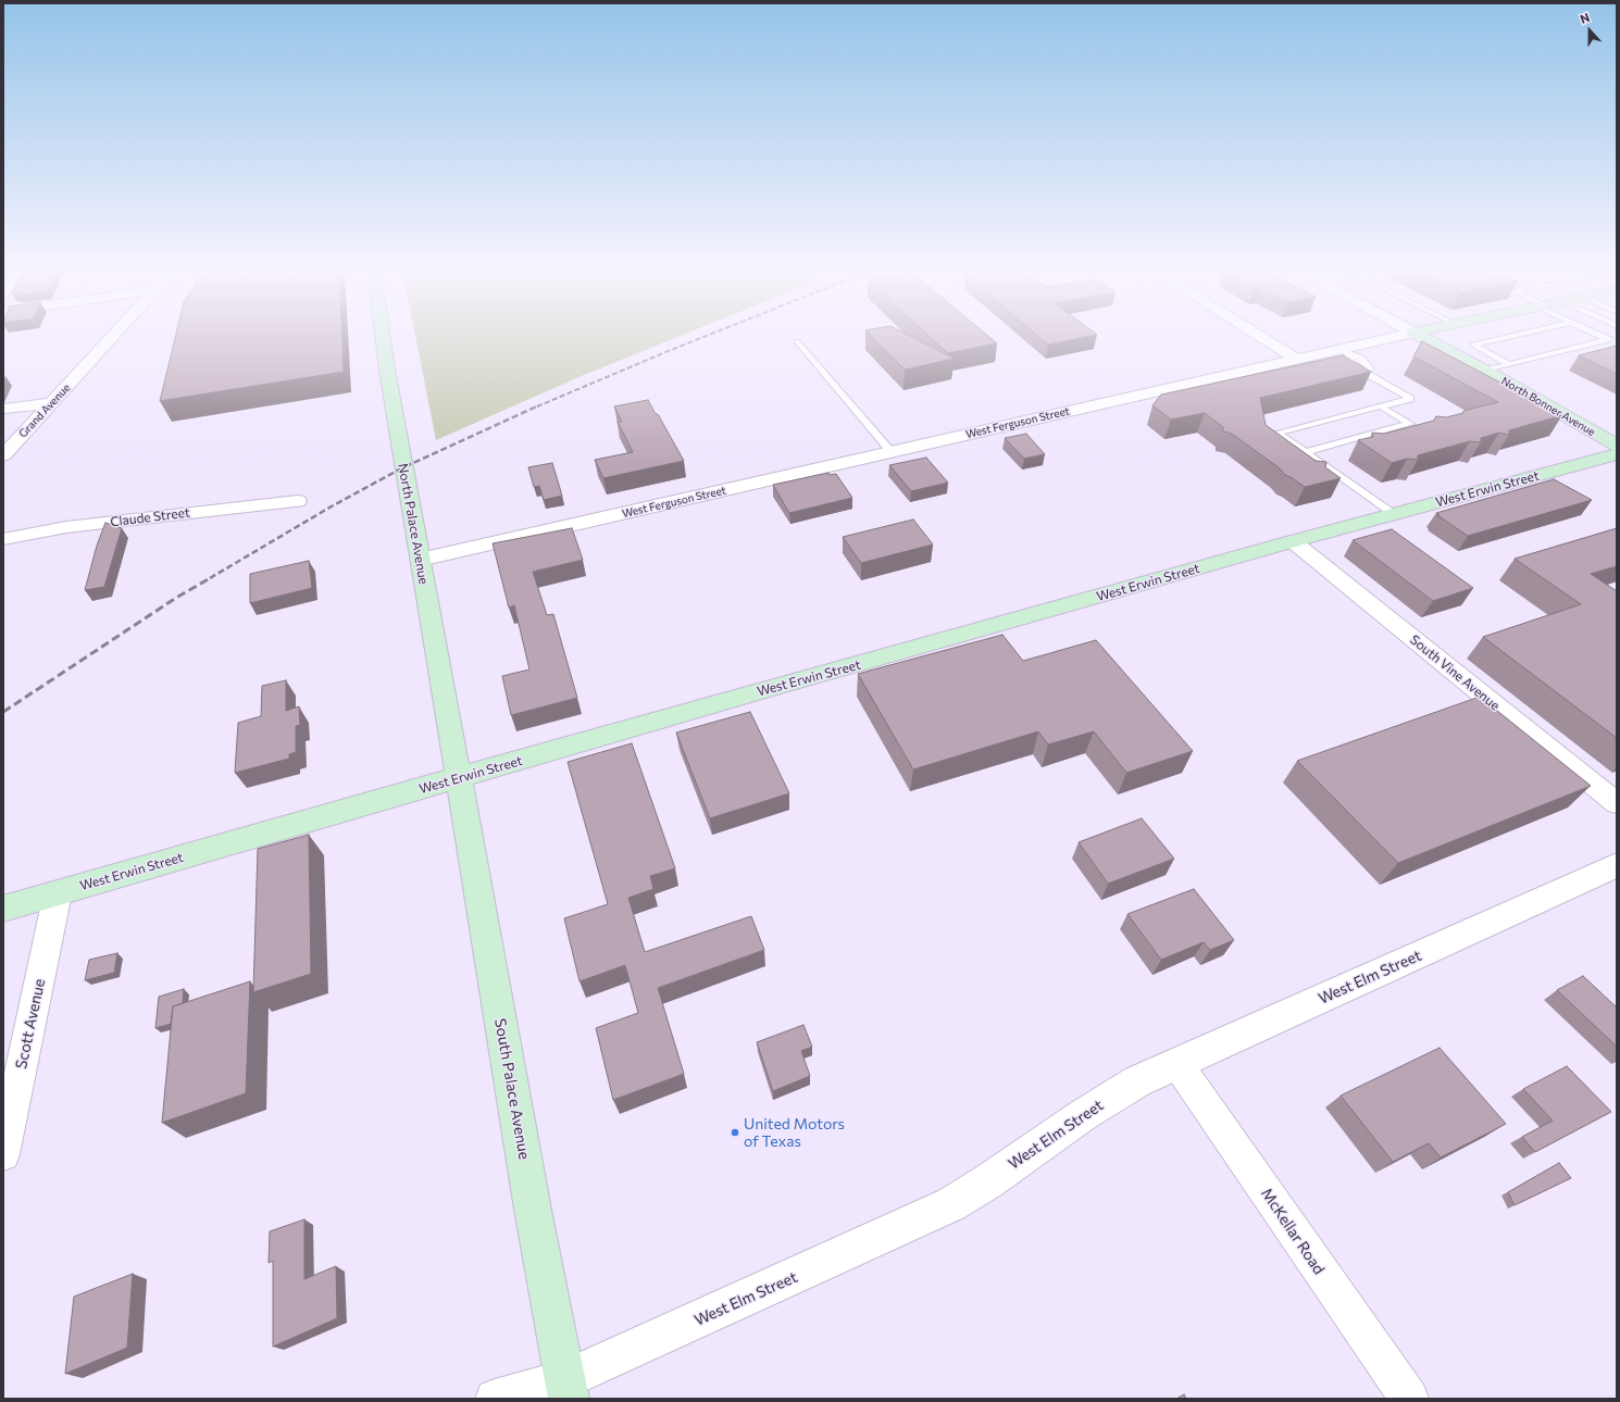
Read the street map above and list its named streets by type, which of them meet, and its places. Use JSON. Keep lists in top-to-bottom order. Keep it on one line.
{"streets":{"main road":["North Bonner Avenue","West Erwin Street","North Palace Avenue","South Palace Avenue"],"street":["Grand Avenue","West Ferguson Street","Claude Street","South Vine Avenue","West Elm Street","Scott Avenue","McKellar Road"]},"crossings":[["West Ferguson Street","North Palace Avenue"],["West Erwin Street","North Palace Avenue"],["West Erwin Street","South Vine Avenue"],["West Erwin Street","Scott Avenue"],["West Erwin Street","South Palace Avenue"],["North Palace Avenue","South Palace Avenue"],["West Elm Street","South Palace Avenue"],["West Elm Street","McKellar Road"]],"places":["United Motors of Texas"],"north":"top"}
